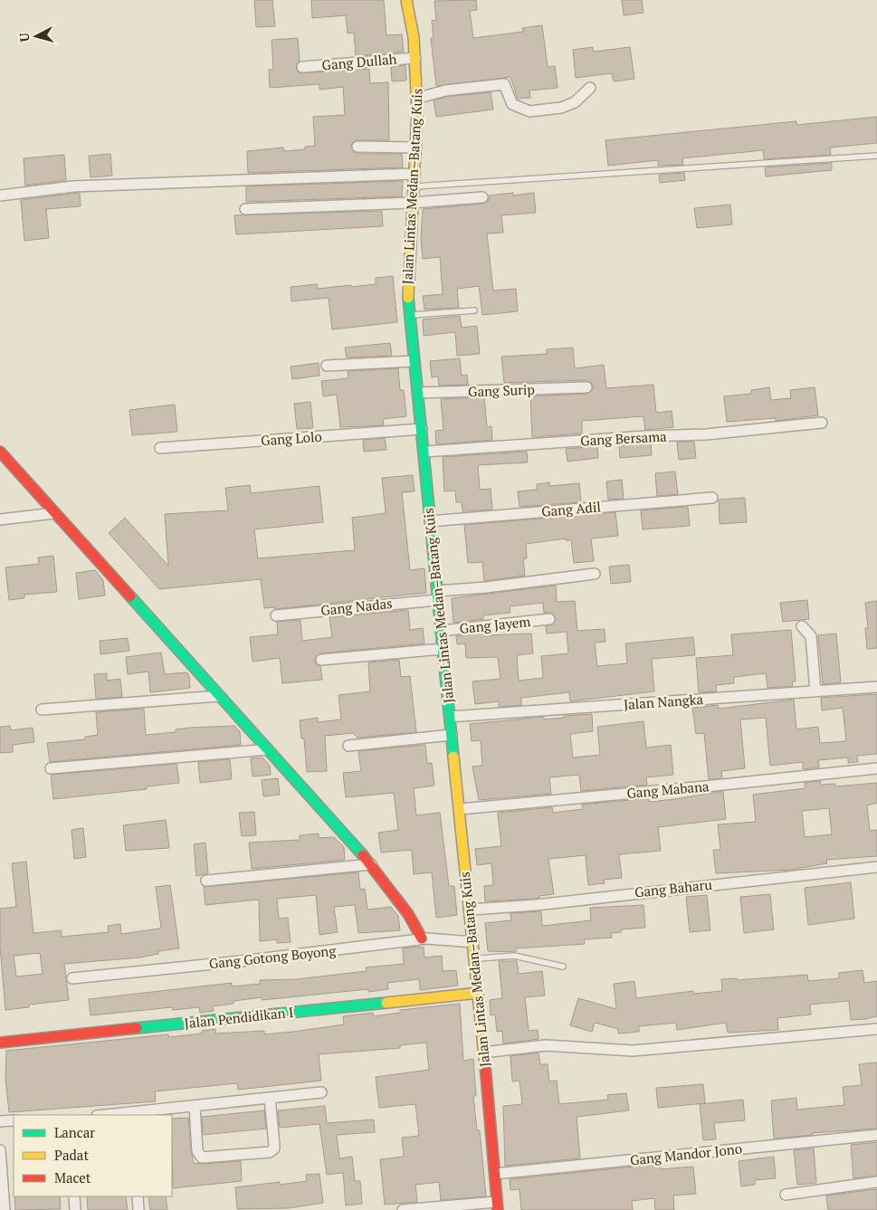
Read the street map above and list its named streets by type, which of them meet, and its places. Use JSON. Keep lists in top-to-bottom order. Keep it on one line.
{"streets":{"main road":["Jalan Lintas Medan–Batang Kuis","Jalan Pendidikan I"],"street":["Gang Dullah","Gang Surip","Gang Lolo","Gang Bersama","Gang Adil","Gang Nadas","Gang Jayem","Jalan Nangka","Gang Mabana","Gang Baharu","Gang Gotong Boyong","Gang Mandor Jono"]},"crossings":[["Gang Dullah","Jalan Lintas Medan–Batang Kuis"],["Jalan Lintas Medan–Batang Kuis","Gang Surip"],["Jalan Lintas Medan–Batang Kuis","Gang Lolo"],["Jalan Lintas Medan–Batang Kuis","Gang Bersama"],["Jalan Lintas Medan–Batang Kuis","Gang Adil"],["Jalan Lintas Medan–Batang Kuis","Gang Nadas"],["Jalan Lintas Medan–Batang Kuis","Gang Jayem"],["Jalan Lintas Medan–Batang Kuis","Jalan Nangka"],["Jalan Lintas Medan–Batang Kuis","Gang Mabana"],["Jalan Lintas Medan–Batang Kuis","Gang Baharu"],["Jalan Lintas Medan–Batang Kuis","Gang Gotong Boyong"],["Jalan Lintas Medan–Batang Kuis","Jalan Pendidikan I"],["Jalan Lintas Medan–Batang Kuis","Gang Mandor Jono"]],"legend":["Lancar","Padat","Macet"],"north":"left"}
